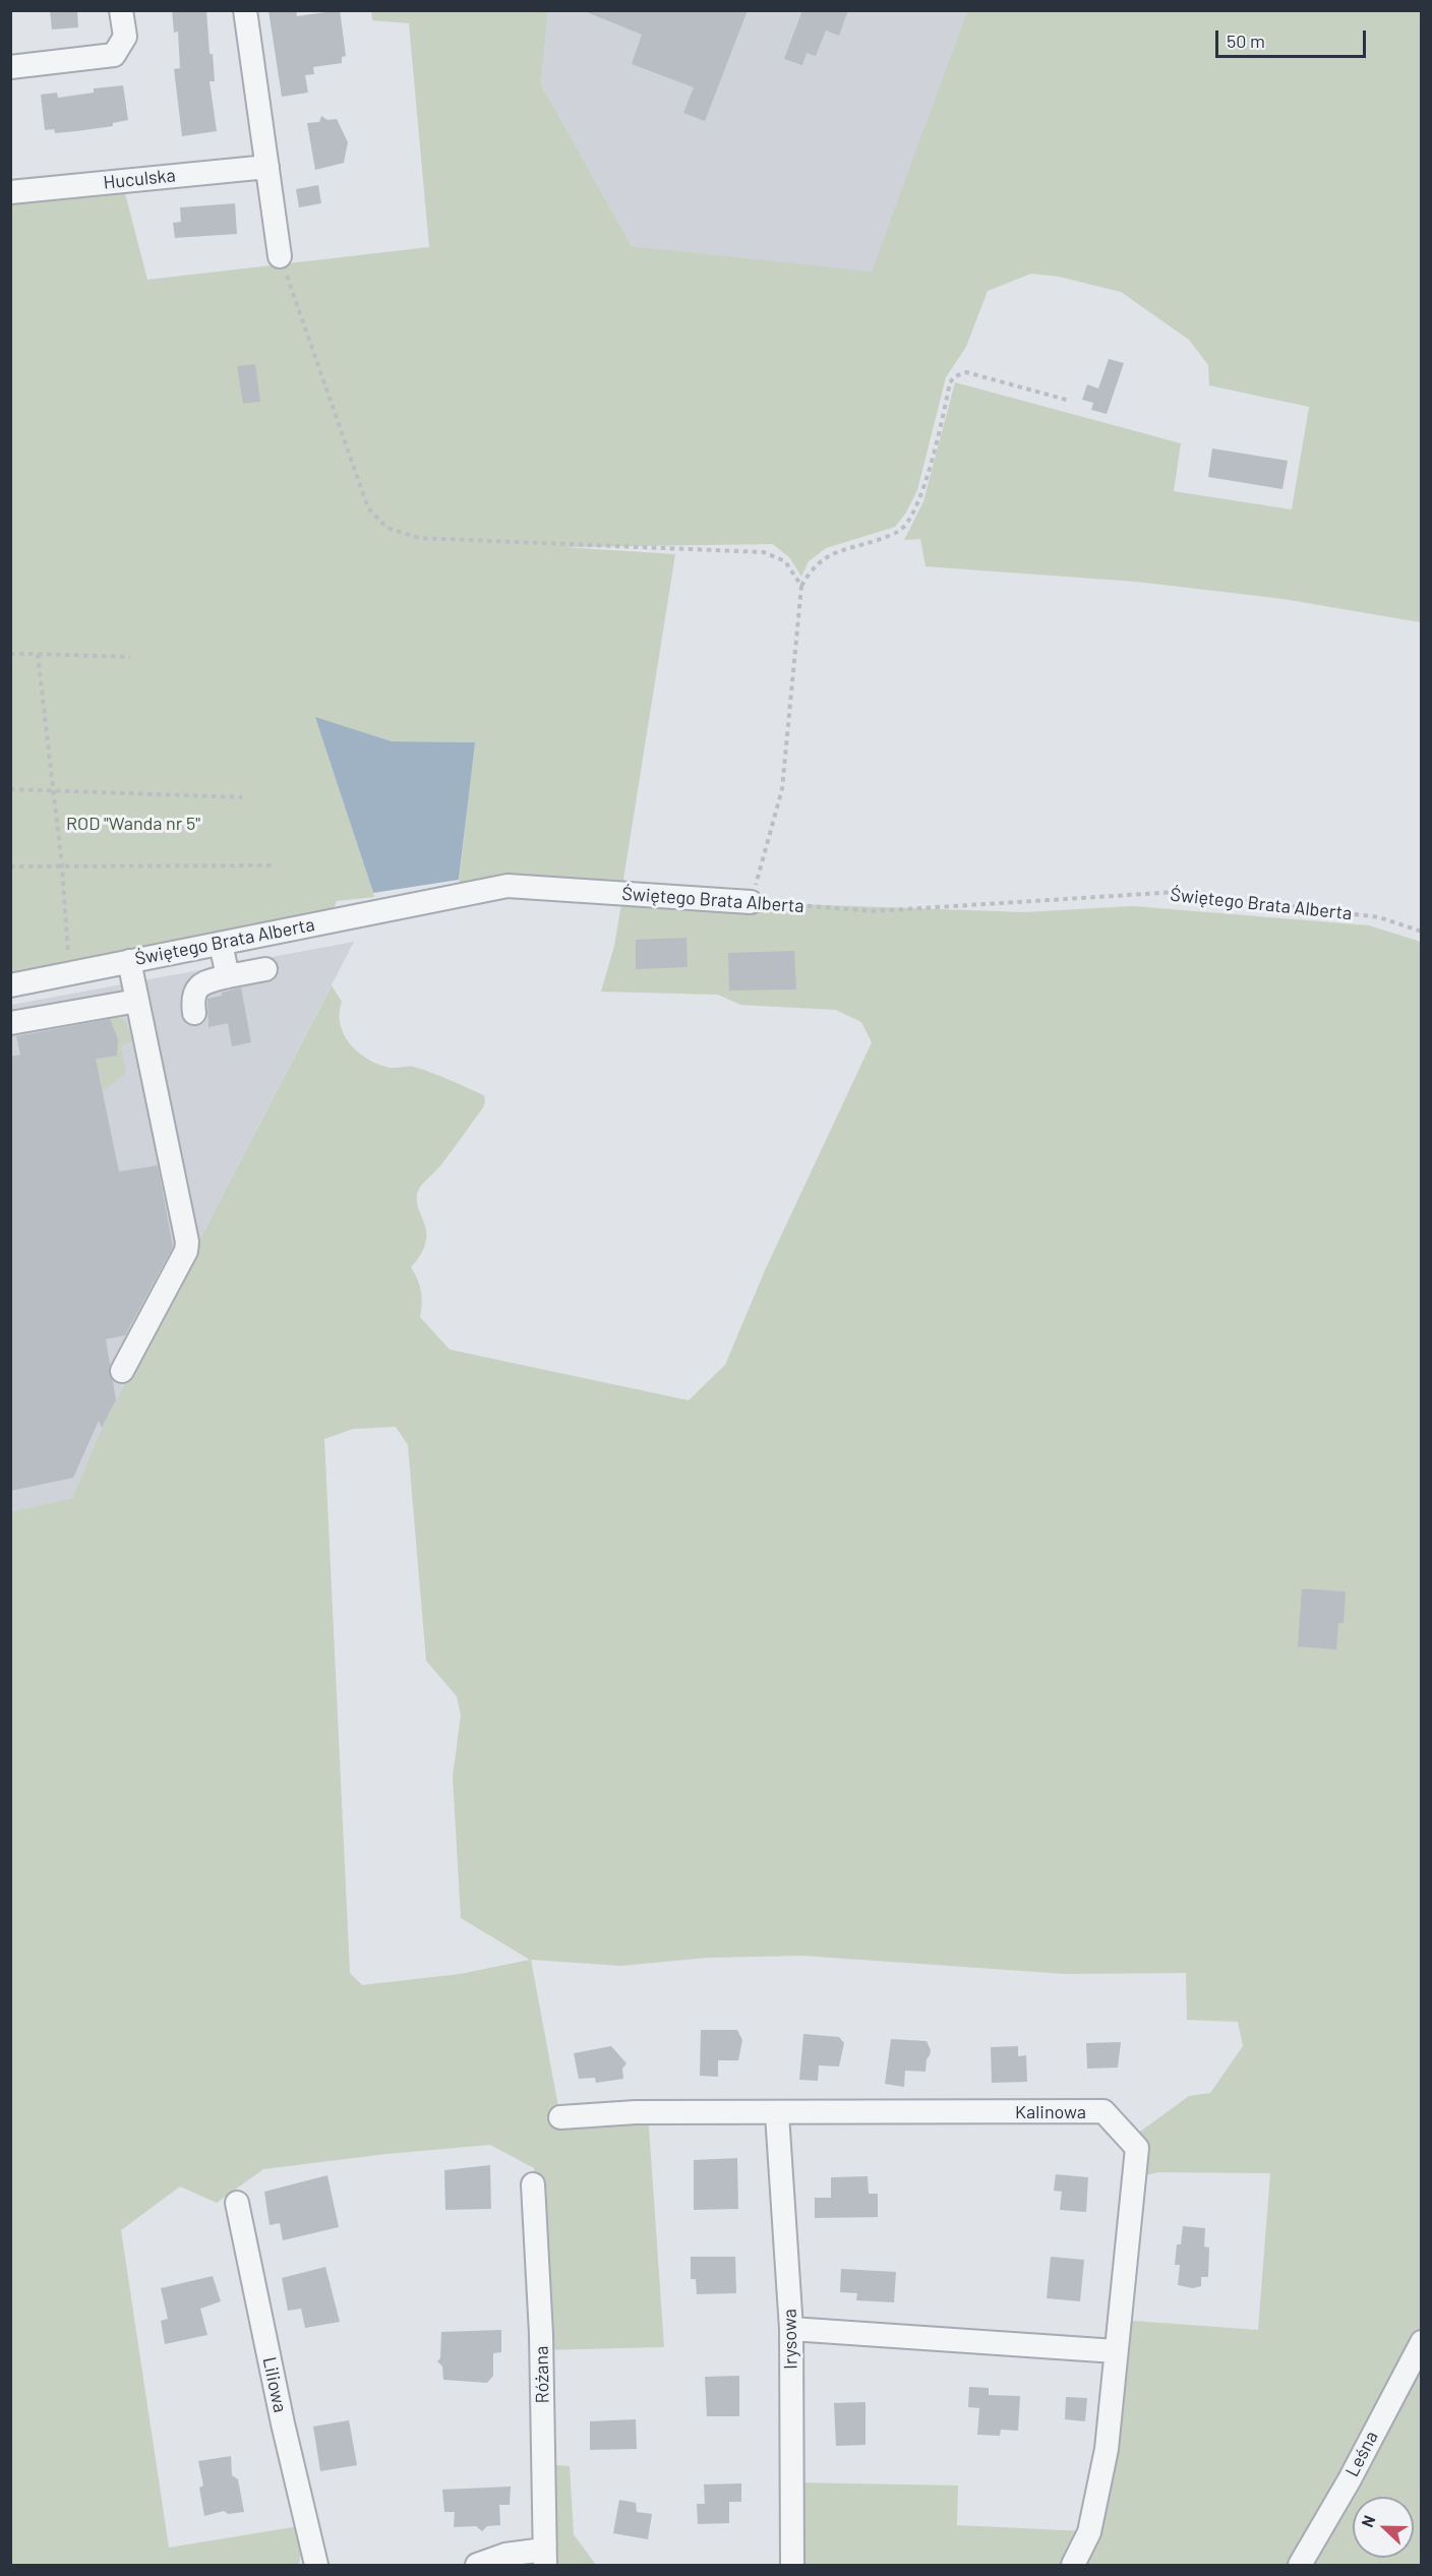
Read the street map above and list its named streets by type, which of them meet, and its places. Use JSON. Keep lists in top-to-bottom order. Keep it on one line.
{"streets":{"street":["Huculska","Świętego Brata Alberta","Kalinowa","Irysowa","Różana","Liliowa","Leśna"]},"crossings":[["Kalinowa","Irysowa"]],"parks":["ROD \"Wanda nr 5\""],"scale_bar":"50 m","north":"left"}
